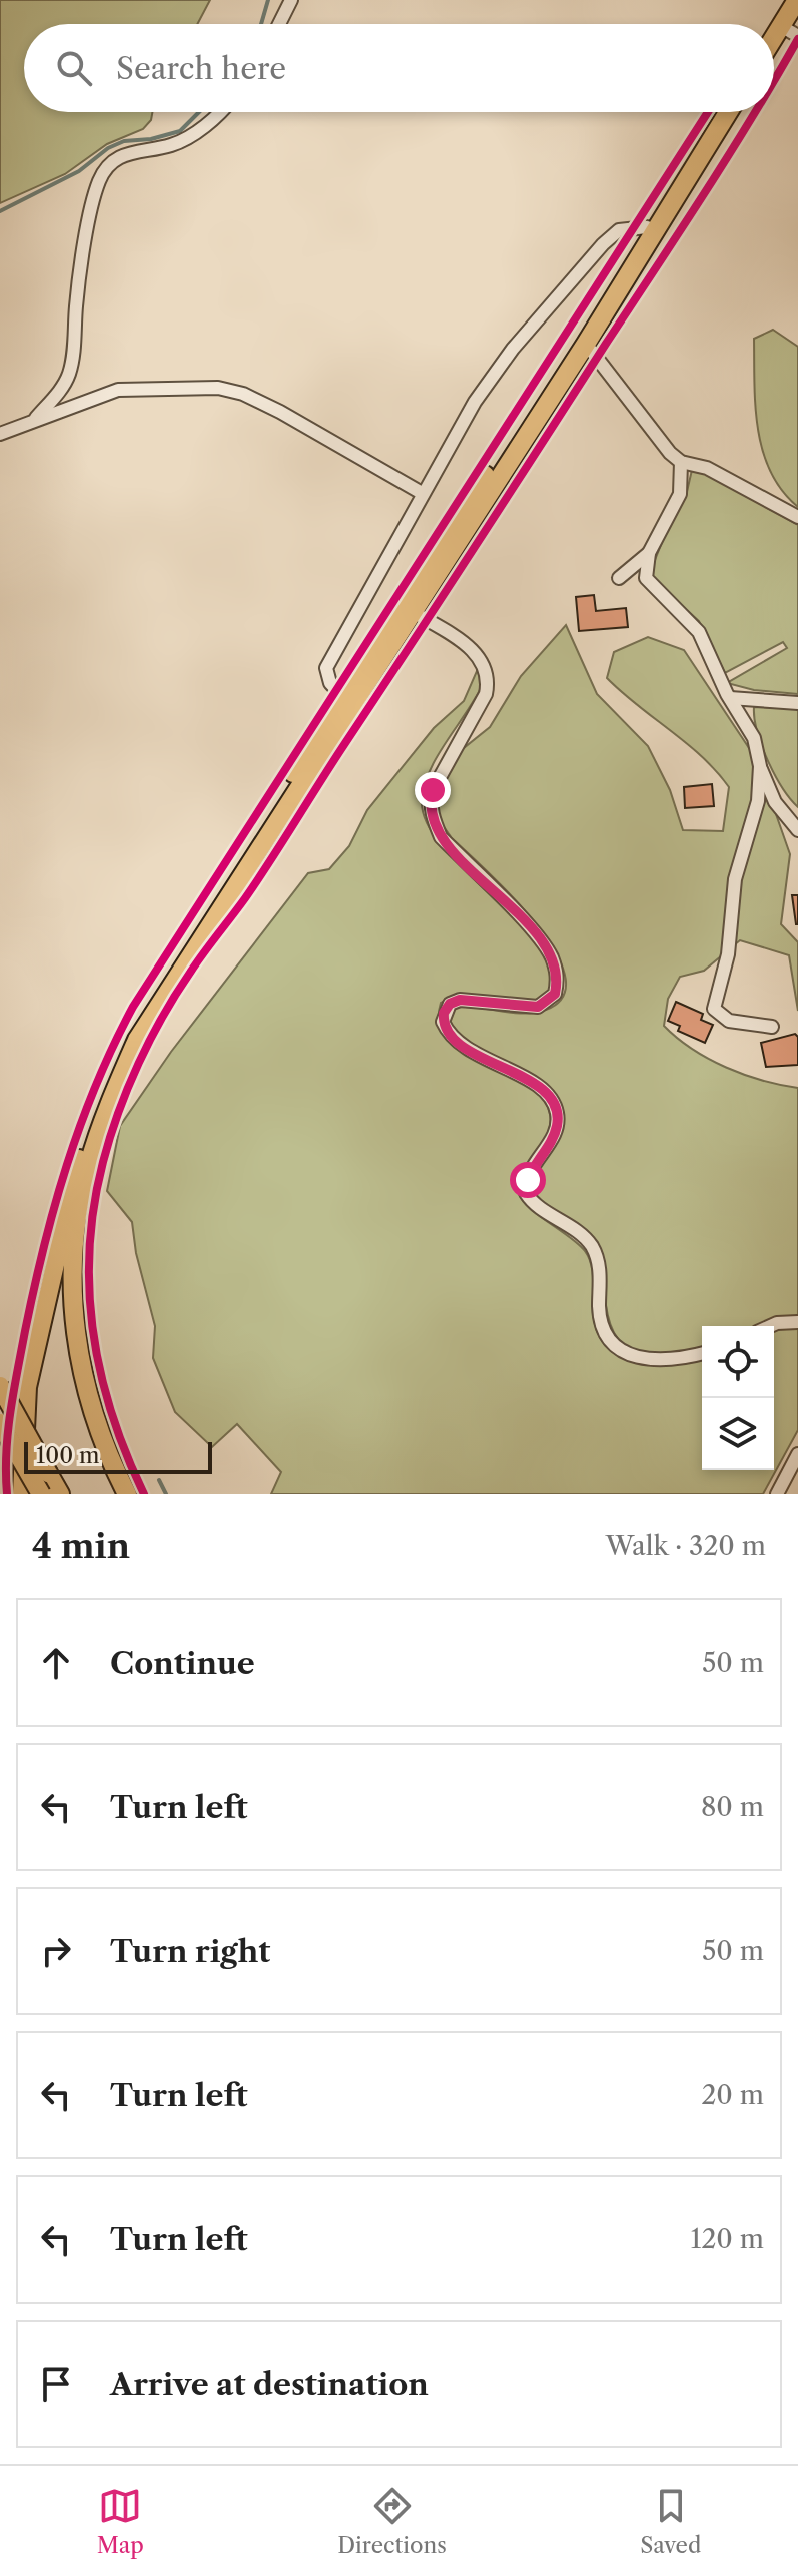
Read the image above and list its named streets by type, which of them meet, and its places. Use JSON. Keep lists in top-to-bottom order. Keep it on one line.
{"scale_bar":"100 m","page":{"search":"Search here","scale":"100 m","heading":["4 min","Walk · 320 m"],"list":[["Continue","50 m"],["Turn left","80 m"],["Turn right","50 m"],["Turn left","20 m"],["Turn left","120 m"],"Arrive at destination"],"nav":["Map","Directions","Saved"]}}
